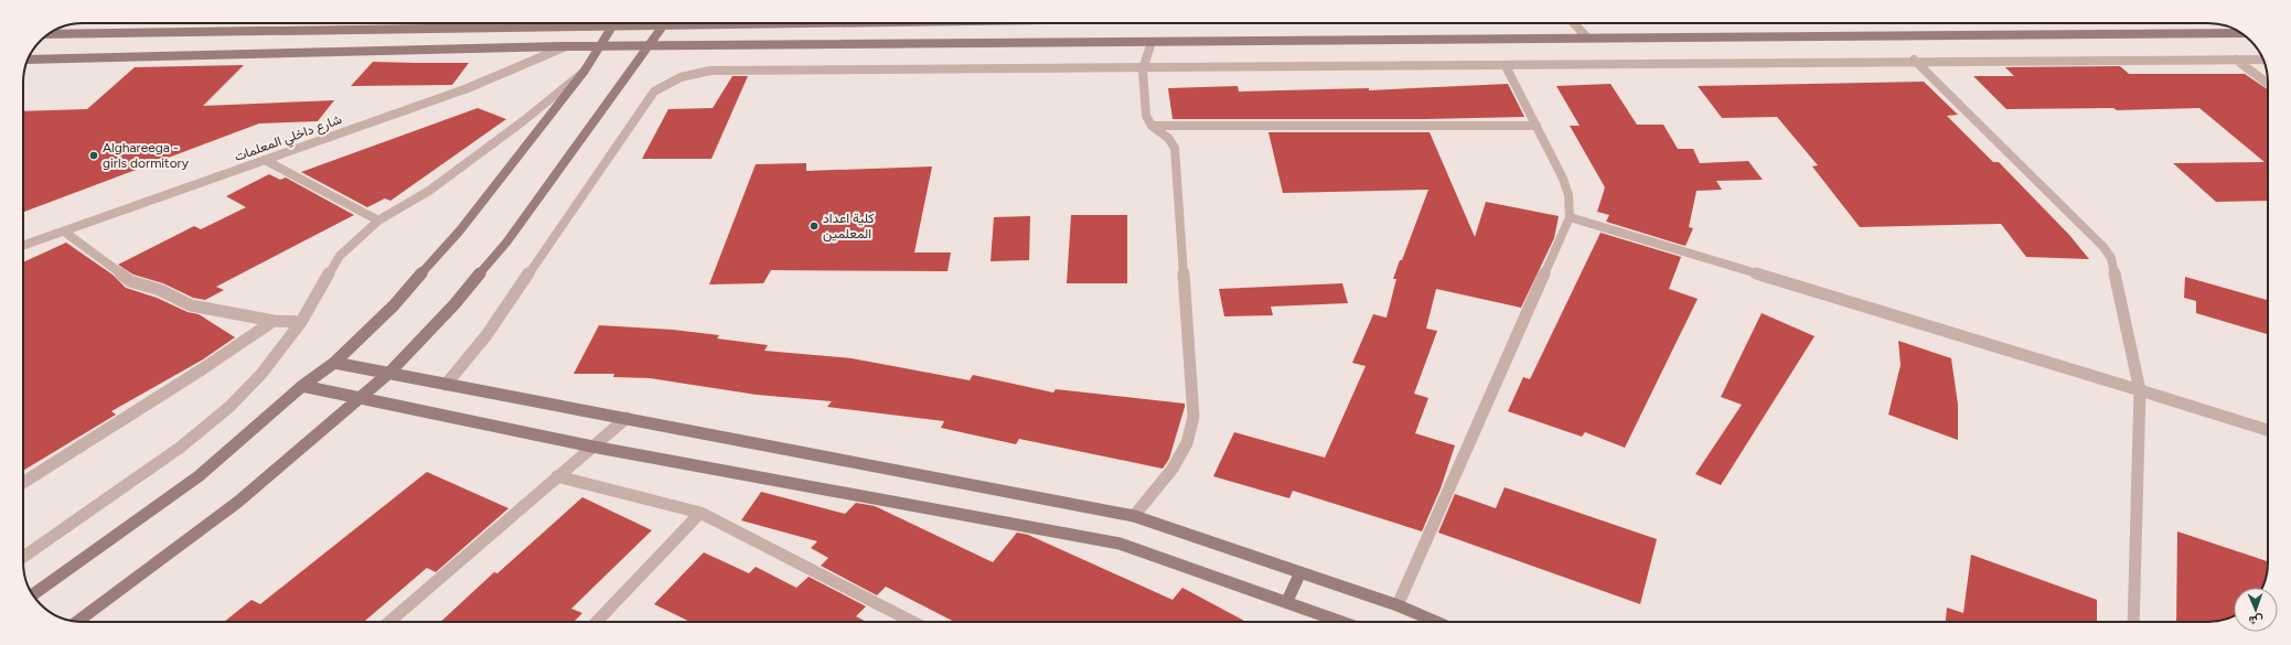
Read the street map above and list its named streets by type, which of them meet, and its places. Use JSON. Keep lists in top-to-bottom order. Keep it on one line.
{"streets":{"street":["شارع داخلي المعلمات"]},"places":["Alghareega - girls dormitory","كلية اعداد المعلمين"],"north":"bottom"}
